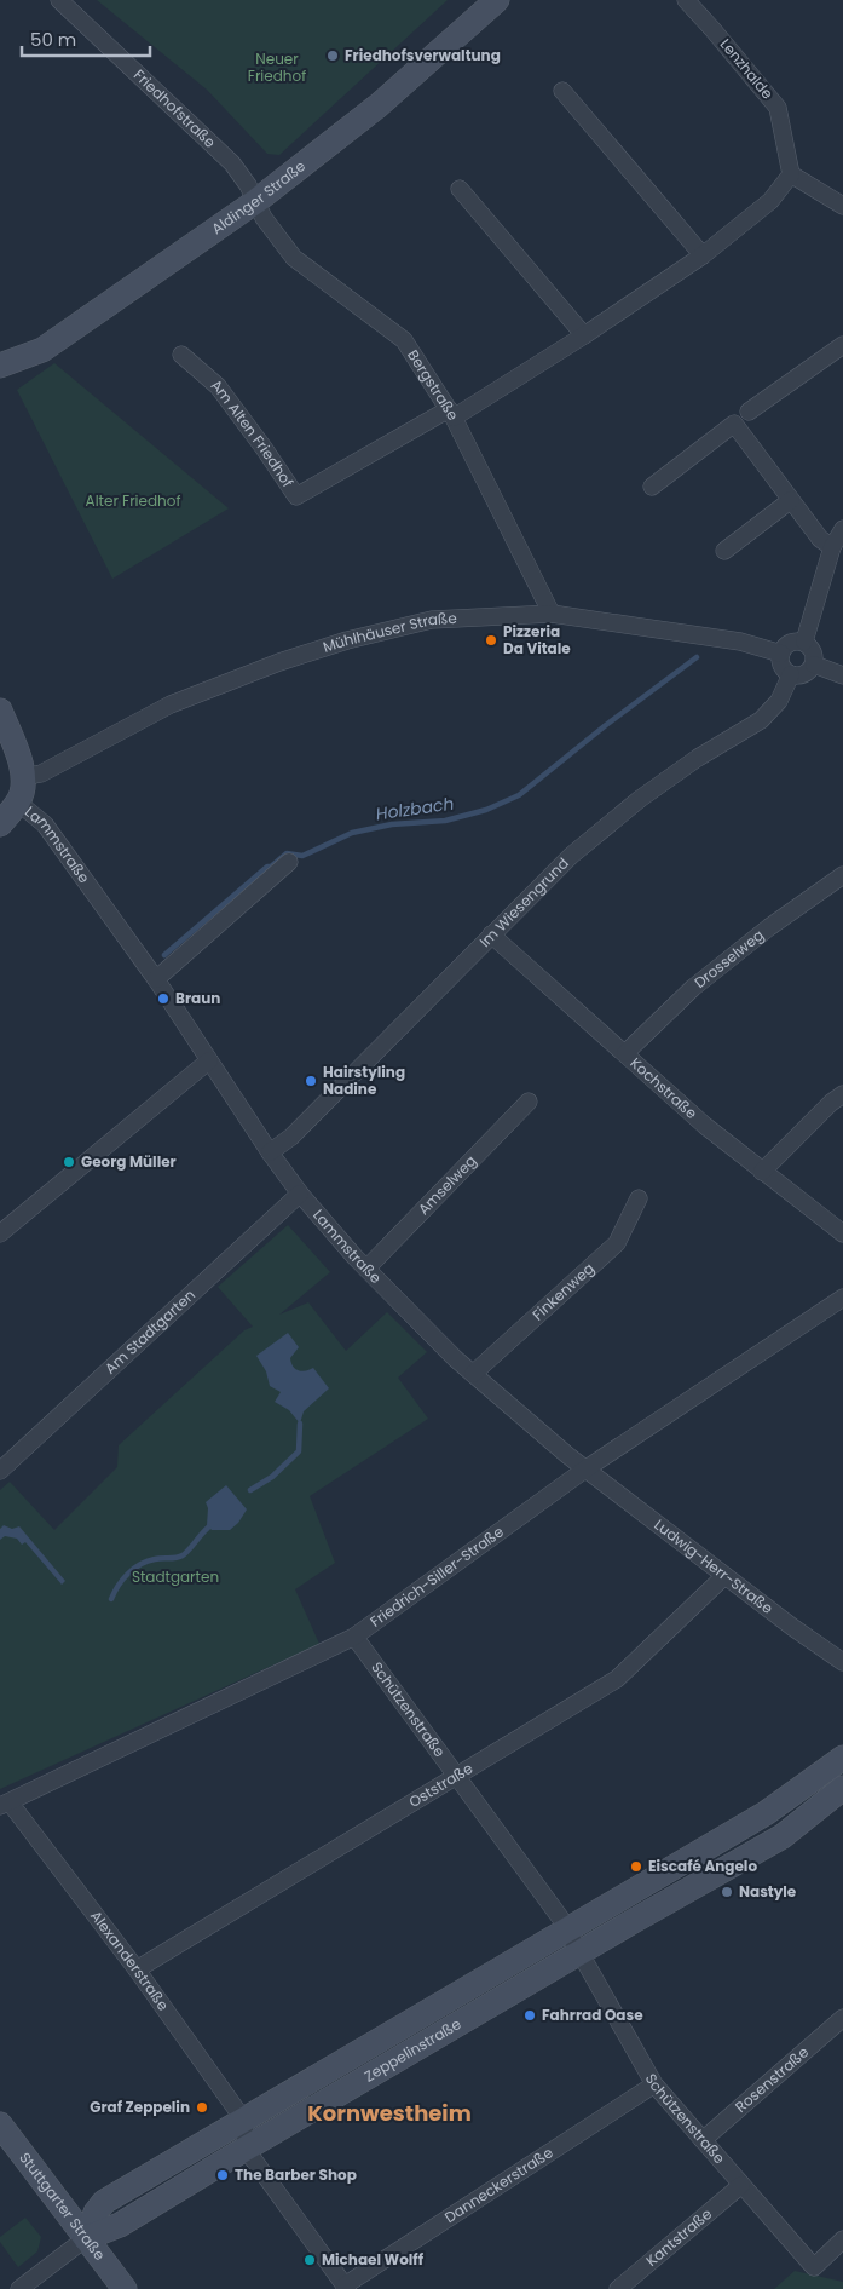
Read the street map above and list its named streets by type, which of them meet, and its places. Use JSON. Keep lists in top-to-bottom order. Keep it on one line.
{"streets":{"street":["Lenzhalde","Friedhofstraße","Aldinger Straße","Bergstraße","Am Alten Friedhof","Mühlhäuser Straße","Lammstraße","Im Wiesengrund","Drosselweg","Kochstraße","Amselweg","Finkenweg","Am Stadtgarten","Ludwig-Herr-Straße","Friedrich-Siller-Straße","Schützenstraße","Oststraße","Alexanderstraße","Zeppelinstraße","Rosenstraße","Danneckerstraße","Stuttgarter Straße","Kantstraße"]},"crossings":[["Friedhofstraße","Aldinger Straße"],["Friedhofstraße","Bergstraße"],["Aldinger Straße","Bergstraße"],["Bergstraße","Am Alten Friedhof"],["Bergstraße","Mühlhäuser Straße"],["Mühlhäuser Straße","Im Wiesengrund"],["Lammstraße","Im Wiesengrund"],["Lammstraße","Amselweg"],["Lammstraße","Finkenweg"],["Lammstraße","Am Stadtgarten"],["Lammstraße","Ludwig-Herr-Straße"],["Lammstraße","Friedrich-Siller-Straße"],["Im Wiesengrund","Kochstraße"],["Drosselweg","Kochstraße"],["Ludwig-Herr-Straße","Friedrich-Siller-Straße"],["Ludwig-Herr-Straße","Oststraße"],["Friedrich-Siller-Straße","Schützenstraße"],["Friedrich-Siller-Straße","Alexanderstraße"],["Schützenstraße","Oststraße"],["Schützenstraße","Zeppelinstraße"],["Schützenstraße","Rosenstraße"],["Schützenstraße","Danneckerstraße"],["Schützenstraße","Kantstraße"],["Oststraße","Alexanderstraße"],["Alexanderstraße","Zeppelinstraße"],["Zeppelinstraße","Stuttgarter Straße"]],"districts":["Kornwestheim"],"water":["Holzbach"],"parks":["Neuer Friedhof","Alter Friedhof","Stadtgarten"],"places":["Friedhofsverwaltung","Pizzeria Da Vitale","Braun","Hairstyling Nadine","Georg Müller","Eiscafé Angelo","Nastyle","Fahrrad Oase","Graf Zeppelin","The Barber Shop","Michael Wolff"],"scale_bar":"50 m"}
